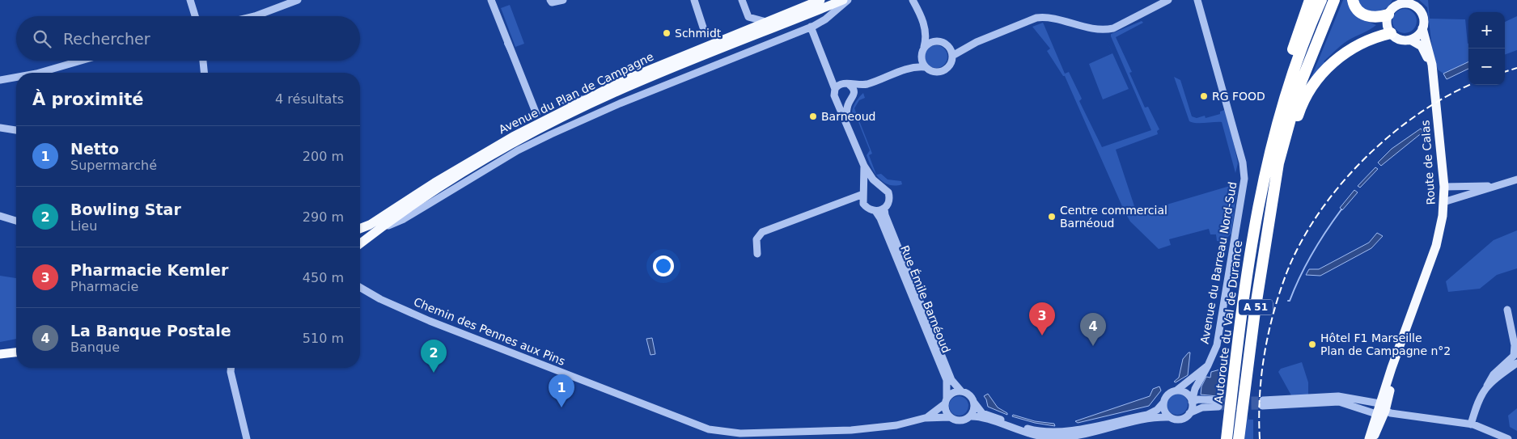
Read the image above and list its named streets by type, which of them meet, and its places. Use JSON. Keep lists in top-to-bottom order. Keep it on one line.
{"streets":{"highway":["A 51","Autoroute du Val de Durance"],"main road":["Avenue du Plan de Campagne","Route de Calas"],"street":["Avenue du Barreau Nord-Sud","Rue Émile Barnéoud","Chemin des Pennes aux Pins"]},"crossings":[["Rue Émile Barnéoud","Chemin des Pennes aux Pins"]],"places":["Schmidt","RG FOOD","Barneoud","Centre commercial Barnéoud","Hôtel F1 Marseille Plan de Campagne n°2"],"page":{"map_buttons":["+","−"],"search":"Rechercher","heading":["À proximité","4 résultats"],"list":[{"mark":"1","name":"Netto","note":"Supermarché","value":"200 m"},{"mark":"2","name":"Bowling Star","note":"Lieu","value":"290 m"},{"mark":"3","name":"Pharmacie Kemler","note":"Pharmacie","value":"450 m"},{"mark":"4","name":"La Banque Postale","note":"Banque","value":"510 m"}],"pins":["3","4","2","1"]}}
